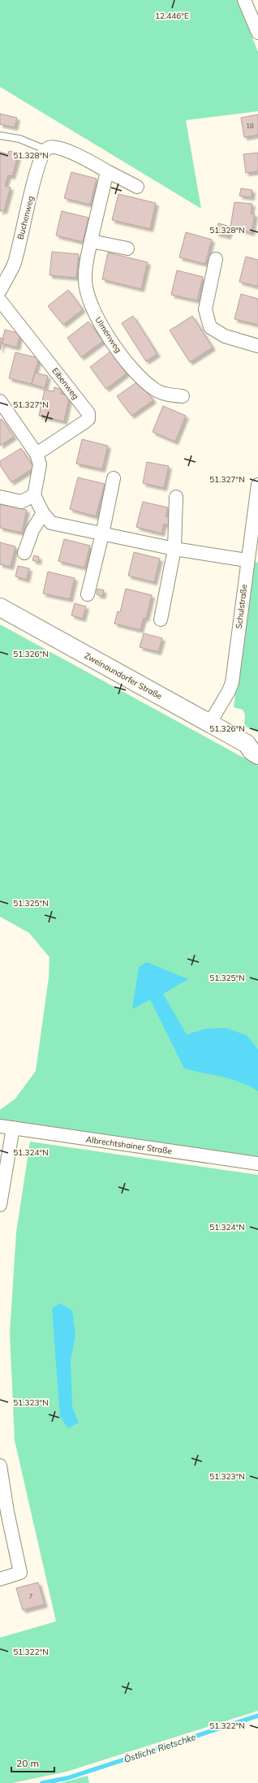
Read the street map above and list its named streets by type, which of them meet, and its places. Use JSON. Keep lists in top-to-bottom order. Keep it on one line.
{"streets":{"street":["Buchenweg","Ulmenweg","Eibenweg","Schulstraße","Zweinaundorfer Straße","Albrechtshainer Straße"]},"crossings":[["Schulstraße","Zweinaundorfer Straße"]],"water":["Östliche Rietschke"],"house_numbers":["18","7"],"scale_bar":"20 m","coordinates":["12.446°E","51.328°N","51.327°N","51.326°N","51.325°N","51.324°N","51.323°N","51.322°N"]}
